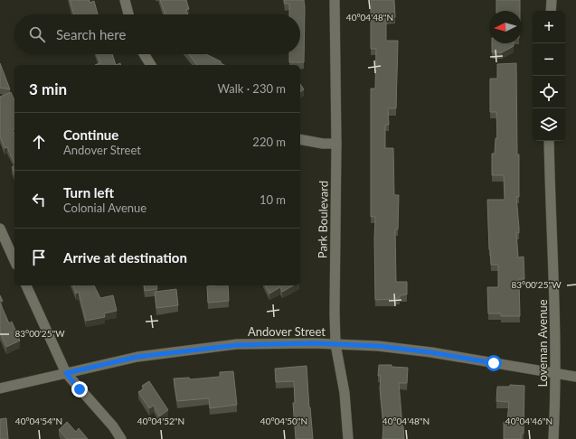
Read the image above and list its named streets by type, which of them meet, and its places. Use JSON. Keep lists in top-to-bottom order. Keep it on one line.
{"streets":{"street":["Park Boulevard","Andover Street","Loveman Avenue"]},"crossings":[["Park Boulevard","Andover Street"],["Andover Street","Loveman Avenue"]],"north":"left","page":{"map_buttons":["+","−"],"search":"Search here","heading":["3 min","Walk · 230 m"],"list":[["Continue","Andover Street","220 m"],["Turn left","Colonial Avenue","10 m"],"Arrive at destination"]},"coordinates":["40°04'48\"N","83°00'25\"W","40°04'54\"N","40°04'52\"N","40°04'50\"N","40°04'46\"N"]}
